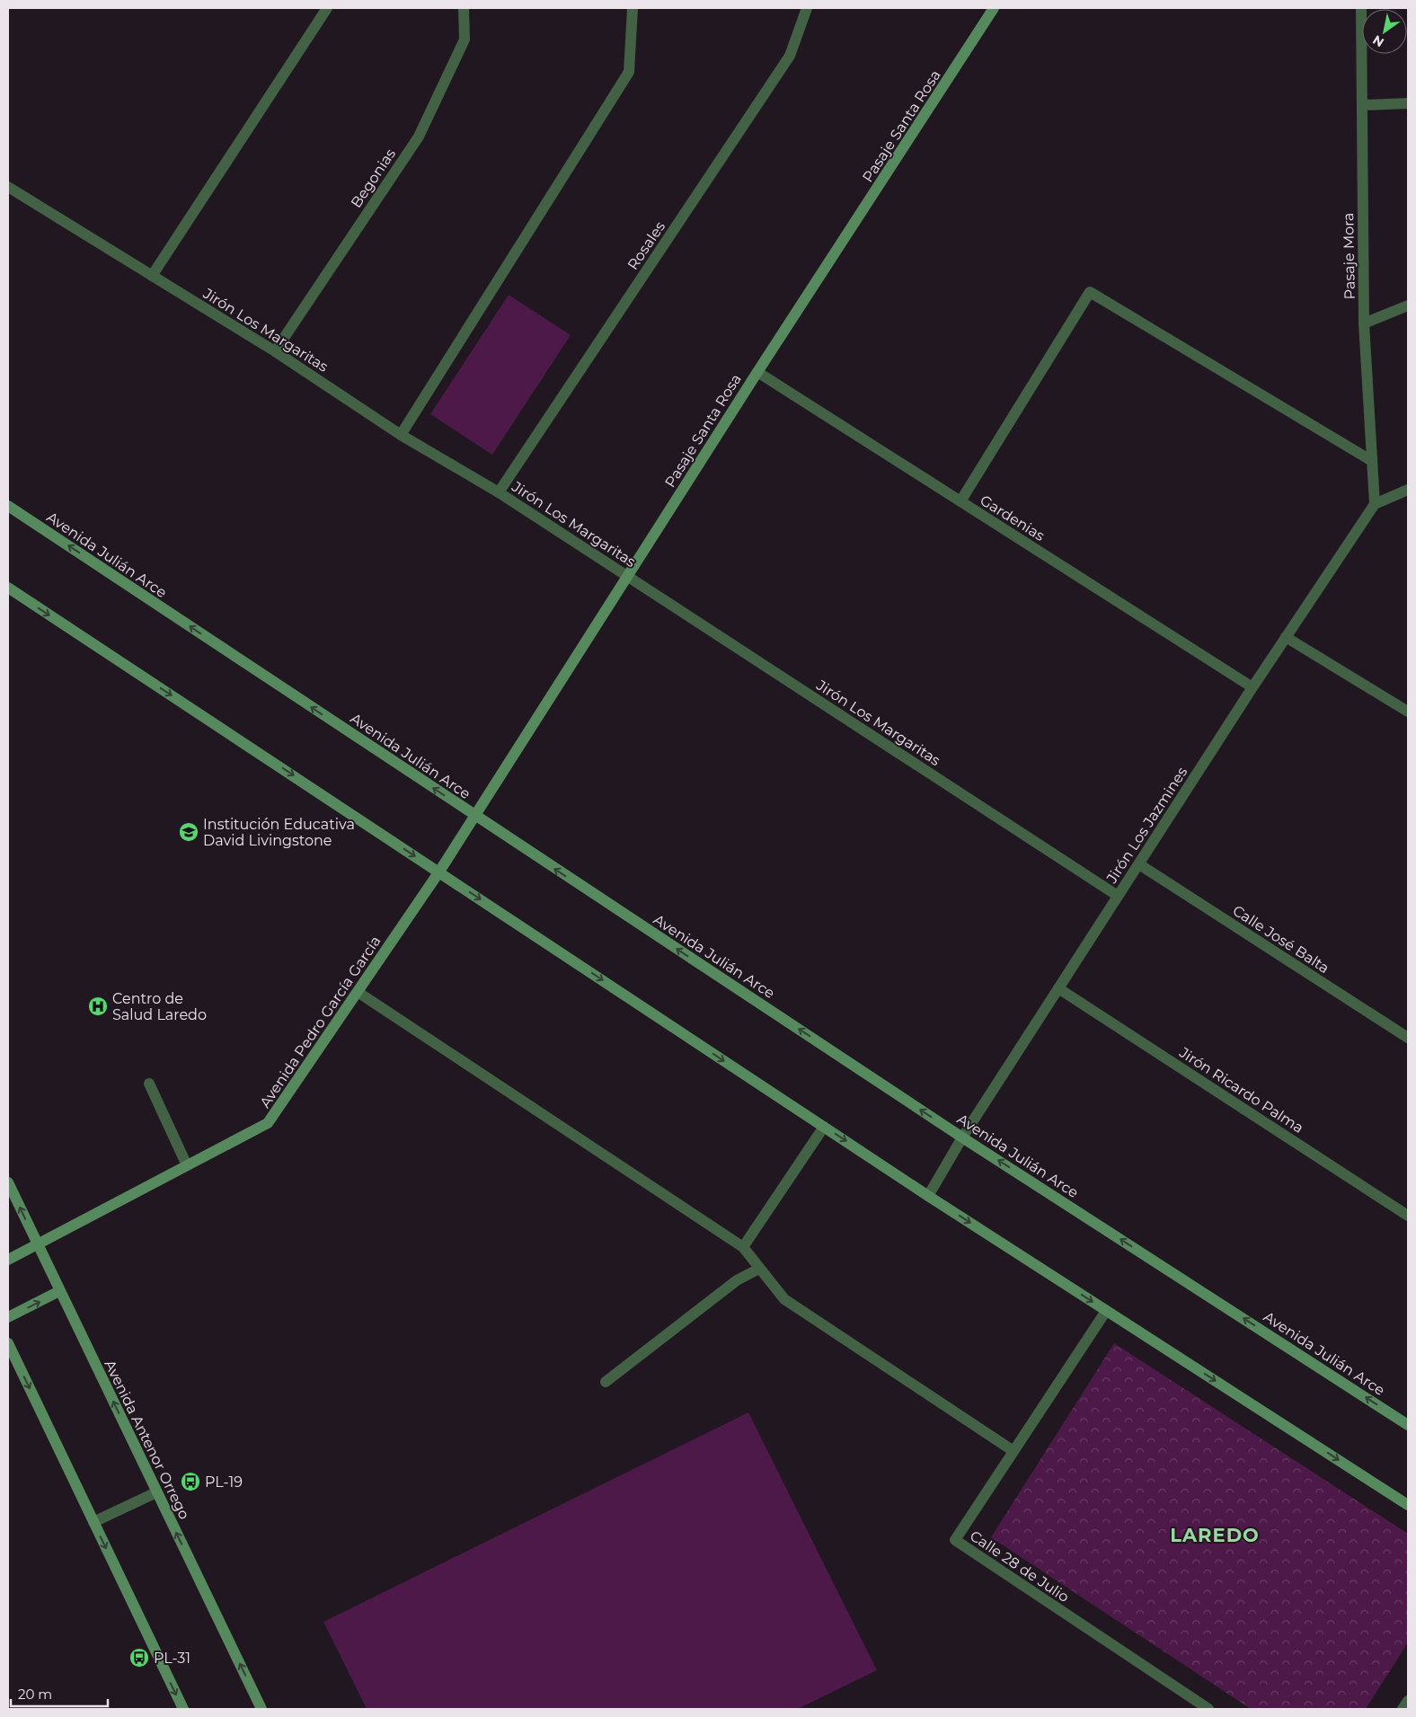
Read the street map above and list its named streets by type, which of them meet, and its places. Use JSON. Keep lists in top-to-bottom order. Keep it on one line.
{"streets":{"main road":["Pasaje Santa Rosa","Avenida Julián Arce","Avenida Pedro García García","Avenida Antenor Orrego"],"street":["Begonias","Rosales","Pasaje Mora","Jirón Los Margaritas","Gardenias","Jirón Los Jazmines","Calle José Balta","Jirón Ricardo Palma","Calle 28 de Julio"]},"crossings":[["Pasaje Santa Rosa","Jirón Los Margaritas"],["Pasaje Santa Rosa","Gardenias"],["Pasaje Santa Rosa","Avenida Julián Arce"],["Pasaje Santa Rosa","Avenida Pedro García García"],["Begonias","Jirón Los Margaritas"],["Rosales","Jirón Los Margaritas"],["Pasaje Mora","Jirón Los Jazmines"],["Jirón Los Margaritas","Jirón Los Jazmines"],["Gardenias","Jirón Los Jazmines"],["Avenida Julián Arce","Jirón Los Jazmines"],["Jirón Los Jazmines","Calle José Balta"],["Jirón Los Jazmines","Jirón Ricardo Palma"],["Avenida Pedro García García","Avenida Antenor Orrego"]],"districts":["LAREDO"],"places":{"school or university":["Institución Educativa David Livingstone"],"hospital":["Centro de Salud Laredo"],"bus stop":["PL-19","PL-31"]},"scale_bar":"20 m","north":"bottom left"}
